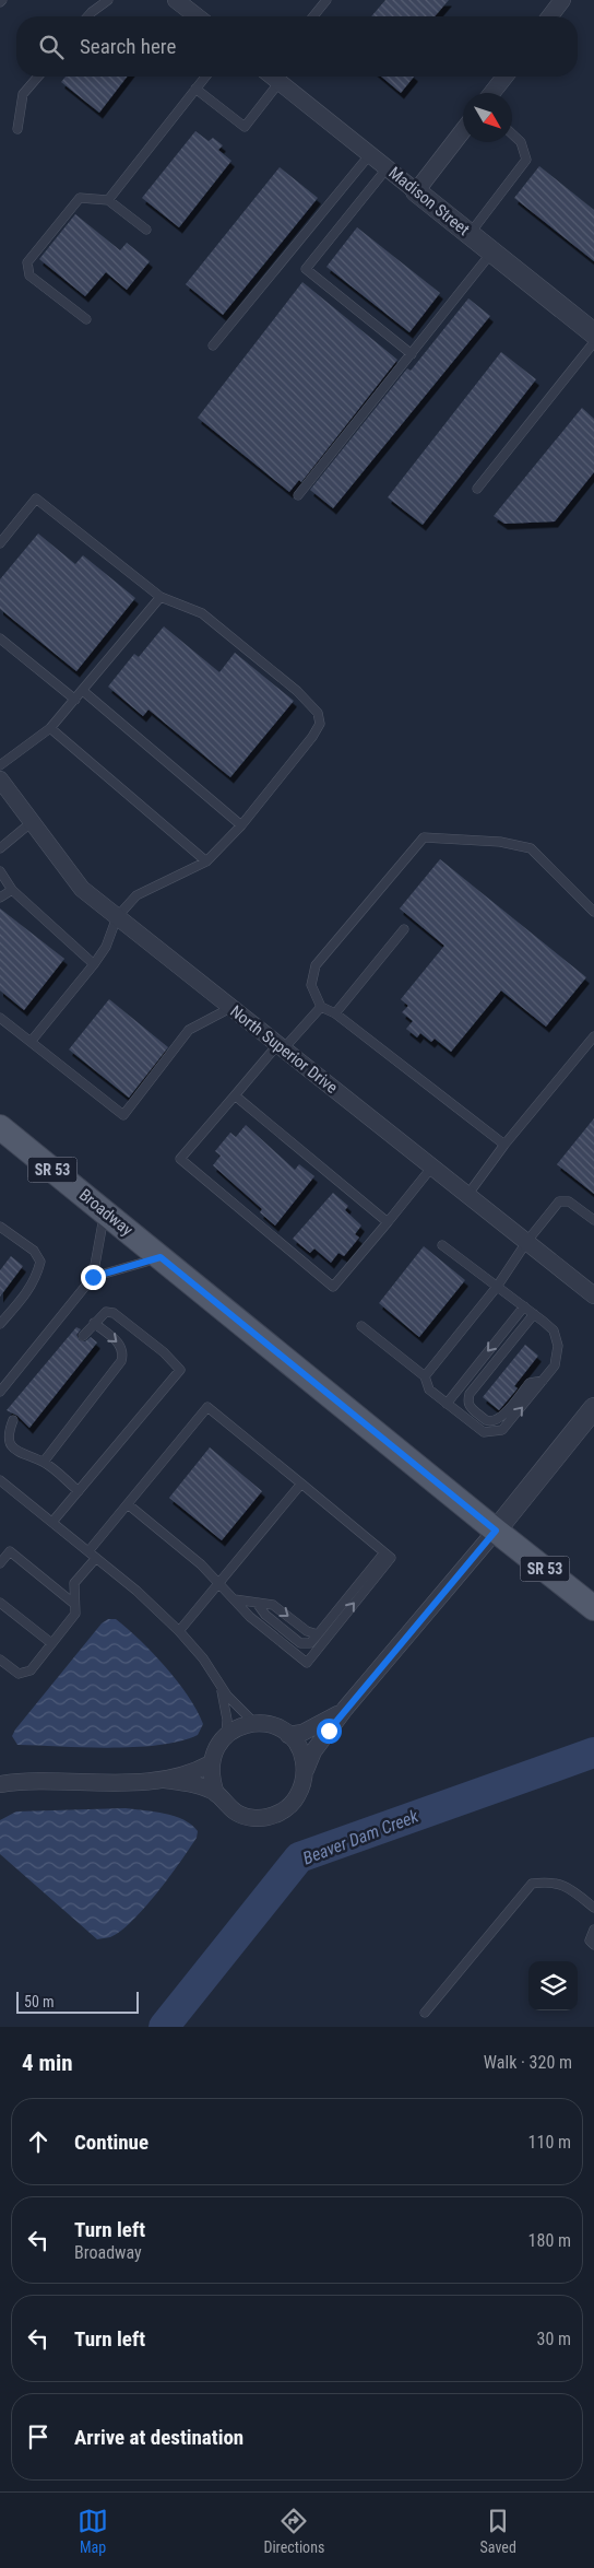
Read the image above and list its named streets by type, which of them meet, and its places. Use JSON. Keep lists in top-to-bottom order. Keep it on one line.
{"streets":{"main road":["SR 53","Broadway"],"street":["Madison Street","North Superior Drive"]},"water":["Beaver Dam Creek"],"scale_bar":"50 m","north":"bottom right","page":{"search":"Search here","scale":"50 m","heading":["4 min","Walk · 320 m"],"list":[["Continue","110 m"],["Turn left","Broadway","180 m"],["Turn left","30 m"],"Arrive at destination"],"nav":["Map","Directions","Saved"]}}
